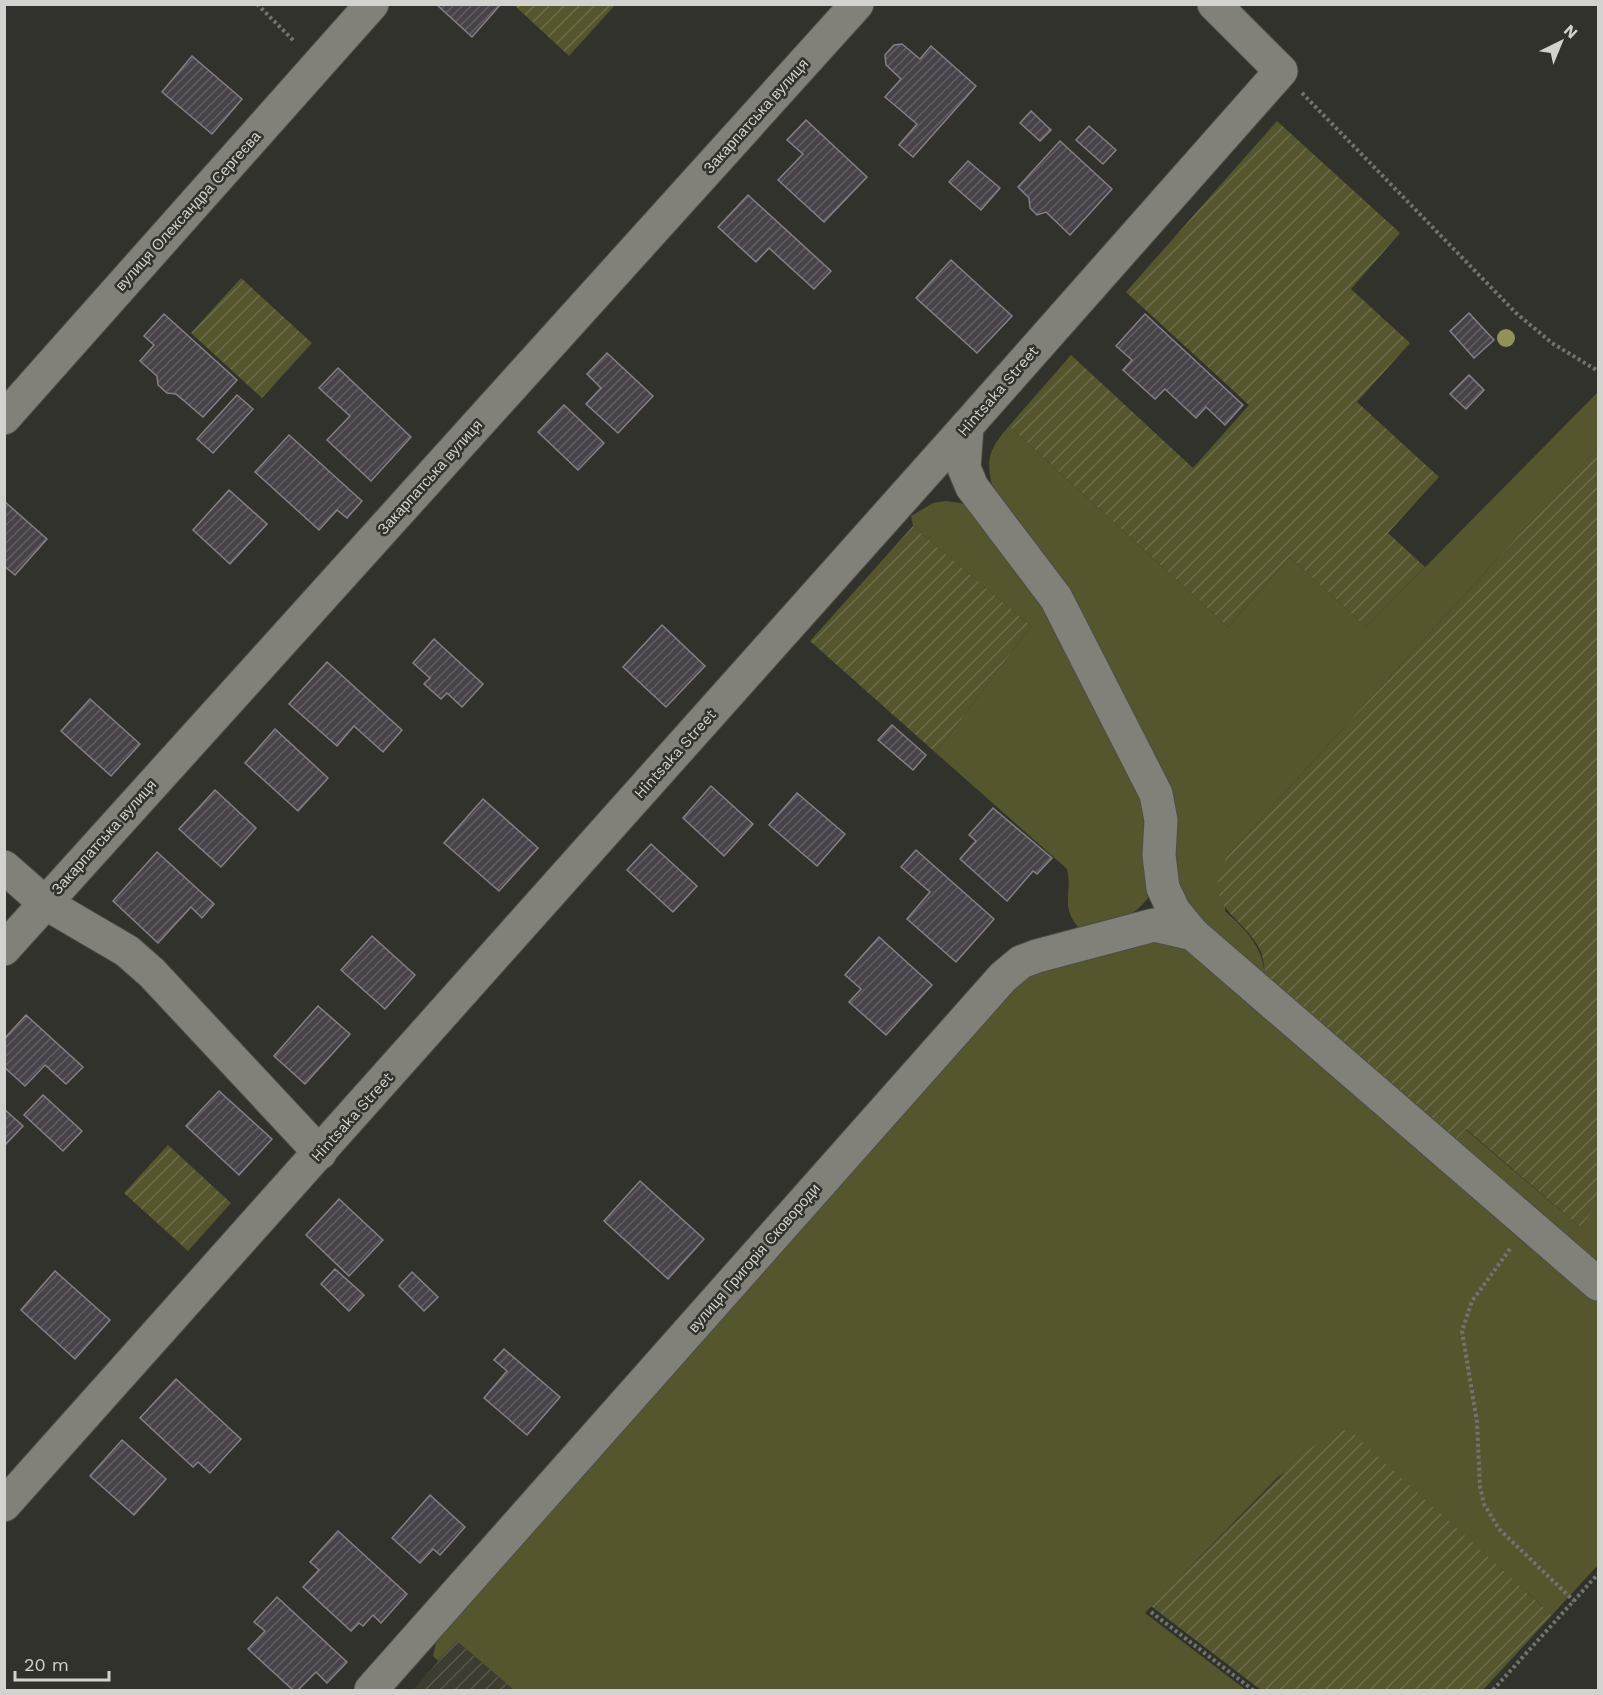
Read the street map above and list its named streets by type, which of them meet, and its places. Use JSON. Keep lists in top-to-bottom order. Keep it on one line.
{"streets":{"street":["Закарпатська вулиця","вулиця Олександра Сергеєва","Hintsaka Street","вулиця Григорія Сковороди"]},"scale_bar":"20 m","north":"top right"}
